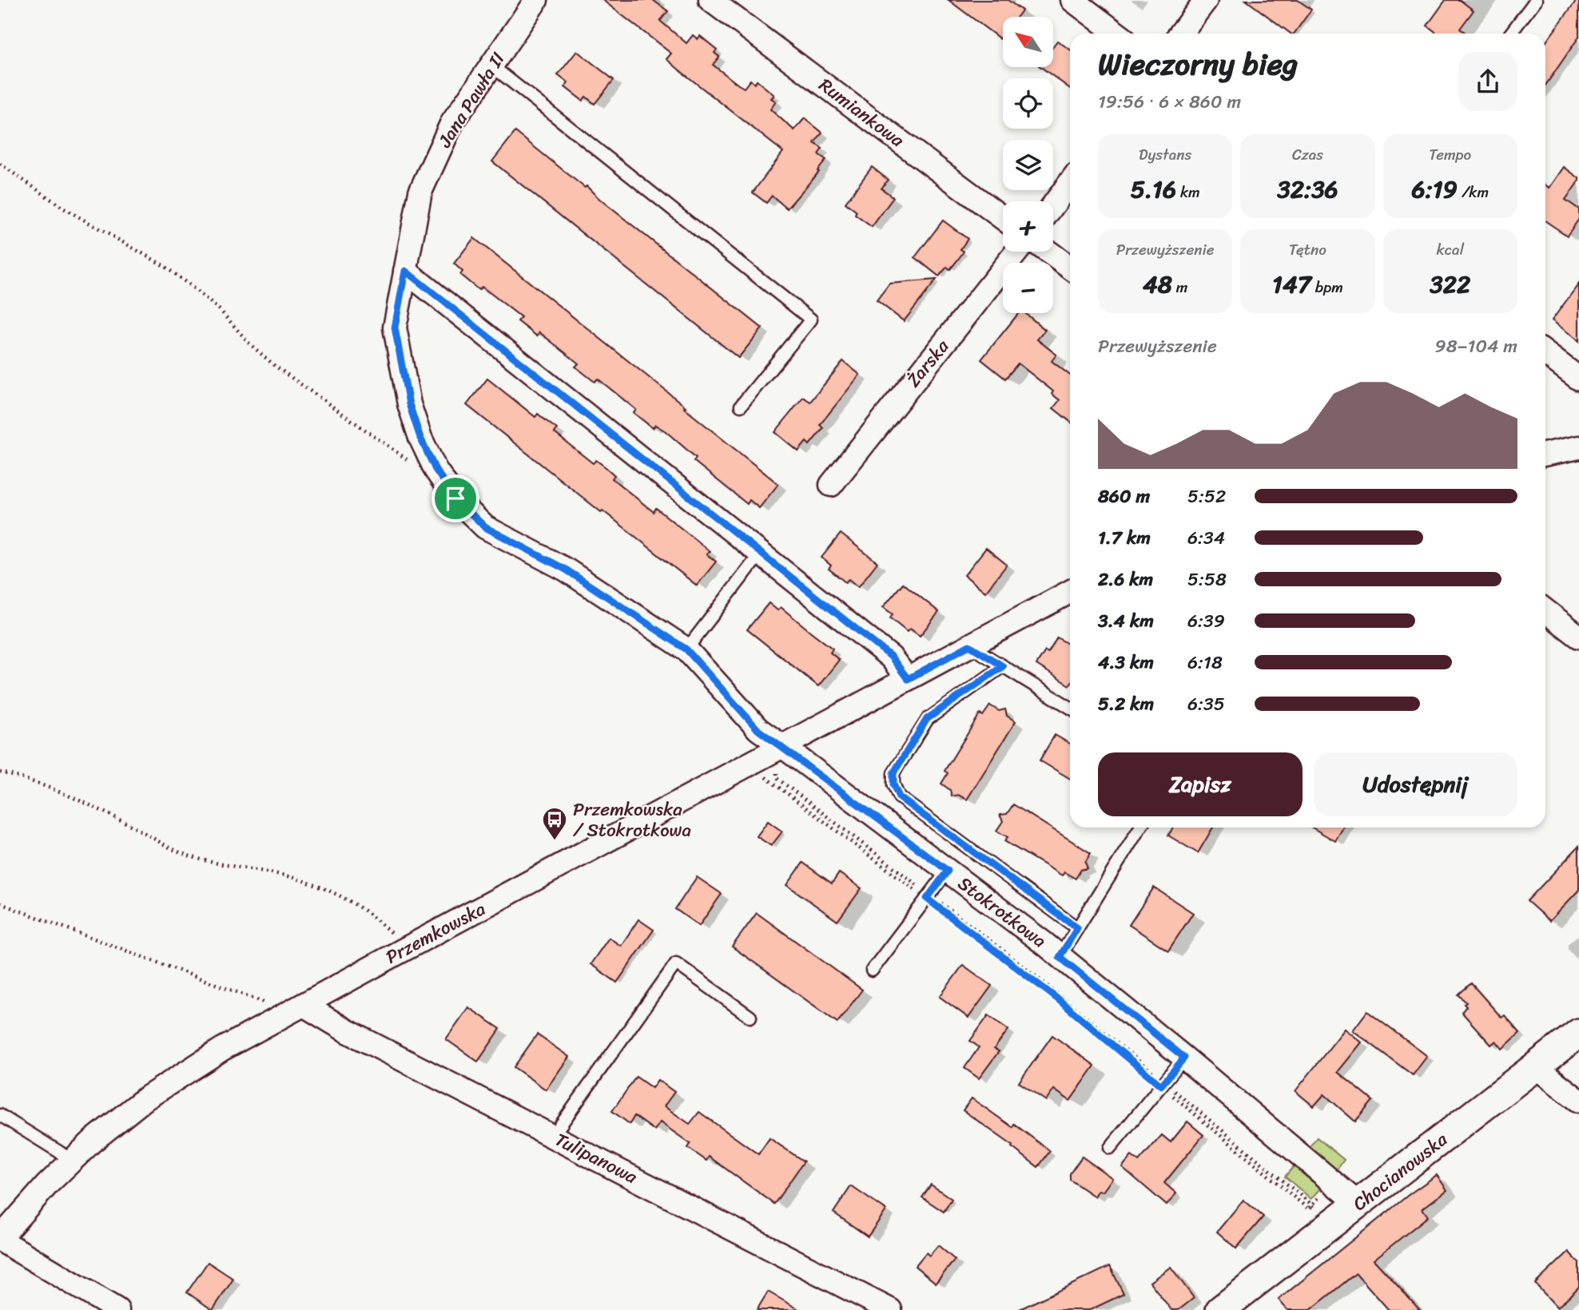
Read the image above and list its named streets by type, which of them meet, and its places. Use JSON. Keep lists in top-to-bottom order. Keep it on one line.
{"streets":{"street":["Jana Pawła II","Rumiankowa","Żarska","Stokrotkowa","Przemkowska","Tulipanowa","Chocianowska"]},"crossings":[["Jana Pawła II","Stokrotkowa"],["Stokrotkowa","Przemkowska"],["Stokrotkowa","Chocianowska"],["Przemkowska","Tulipanowa"]],"places":{"bus stop":["Przemkowska / Stokrotkowa"]},"north":"top left","page":{"map_buttons":["+","−"],"heading":["Wieczorny bieg","19:56 · 6 × 860 m"],"stats":[["Dystans","5.16 km"],["Czas","32:36"],["Tempo","6:19 /km"],["Przewyższenie","48 m"],["Tętno","147 bpm"],["kcal","322"]],"chart":["Przewyższenie","98–104 m"],"list":[{"name":"860 m","note":"5:52"},{"name":"1.7 km","note":"6:34"},{"name":"2.6 km","note":"5:58"},{"name":"3.4 km","note":"6:39"},{"name":"4.3 km","note":"6:18"},{"name":"5.2 km","note":"6:35"}],"buttons":["Zapisz","Udostępnij"]}}
